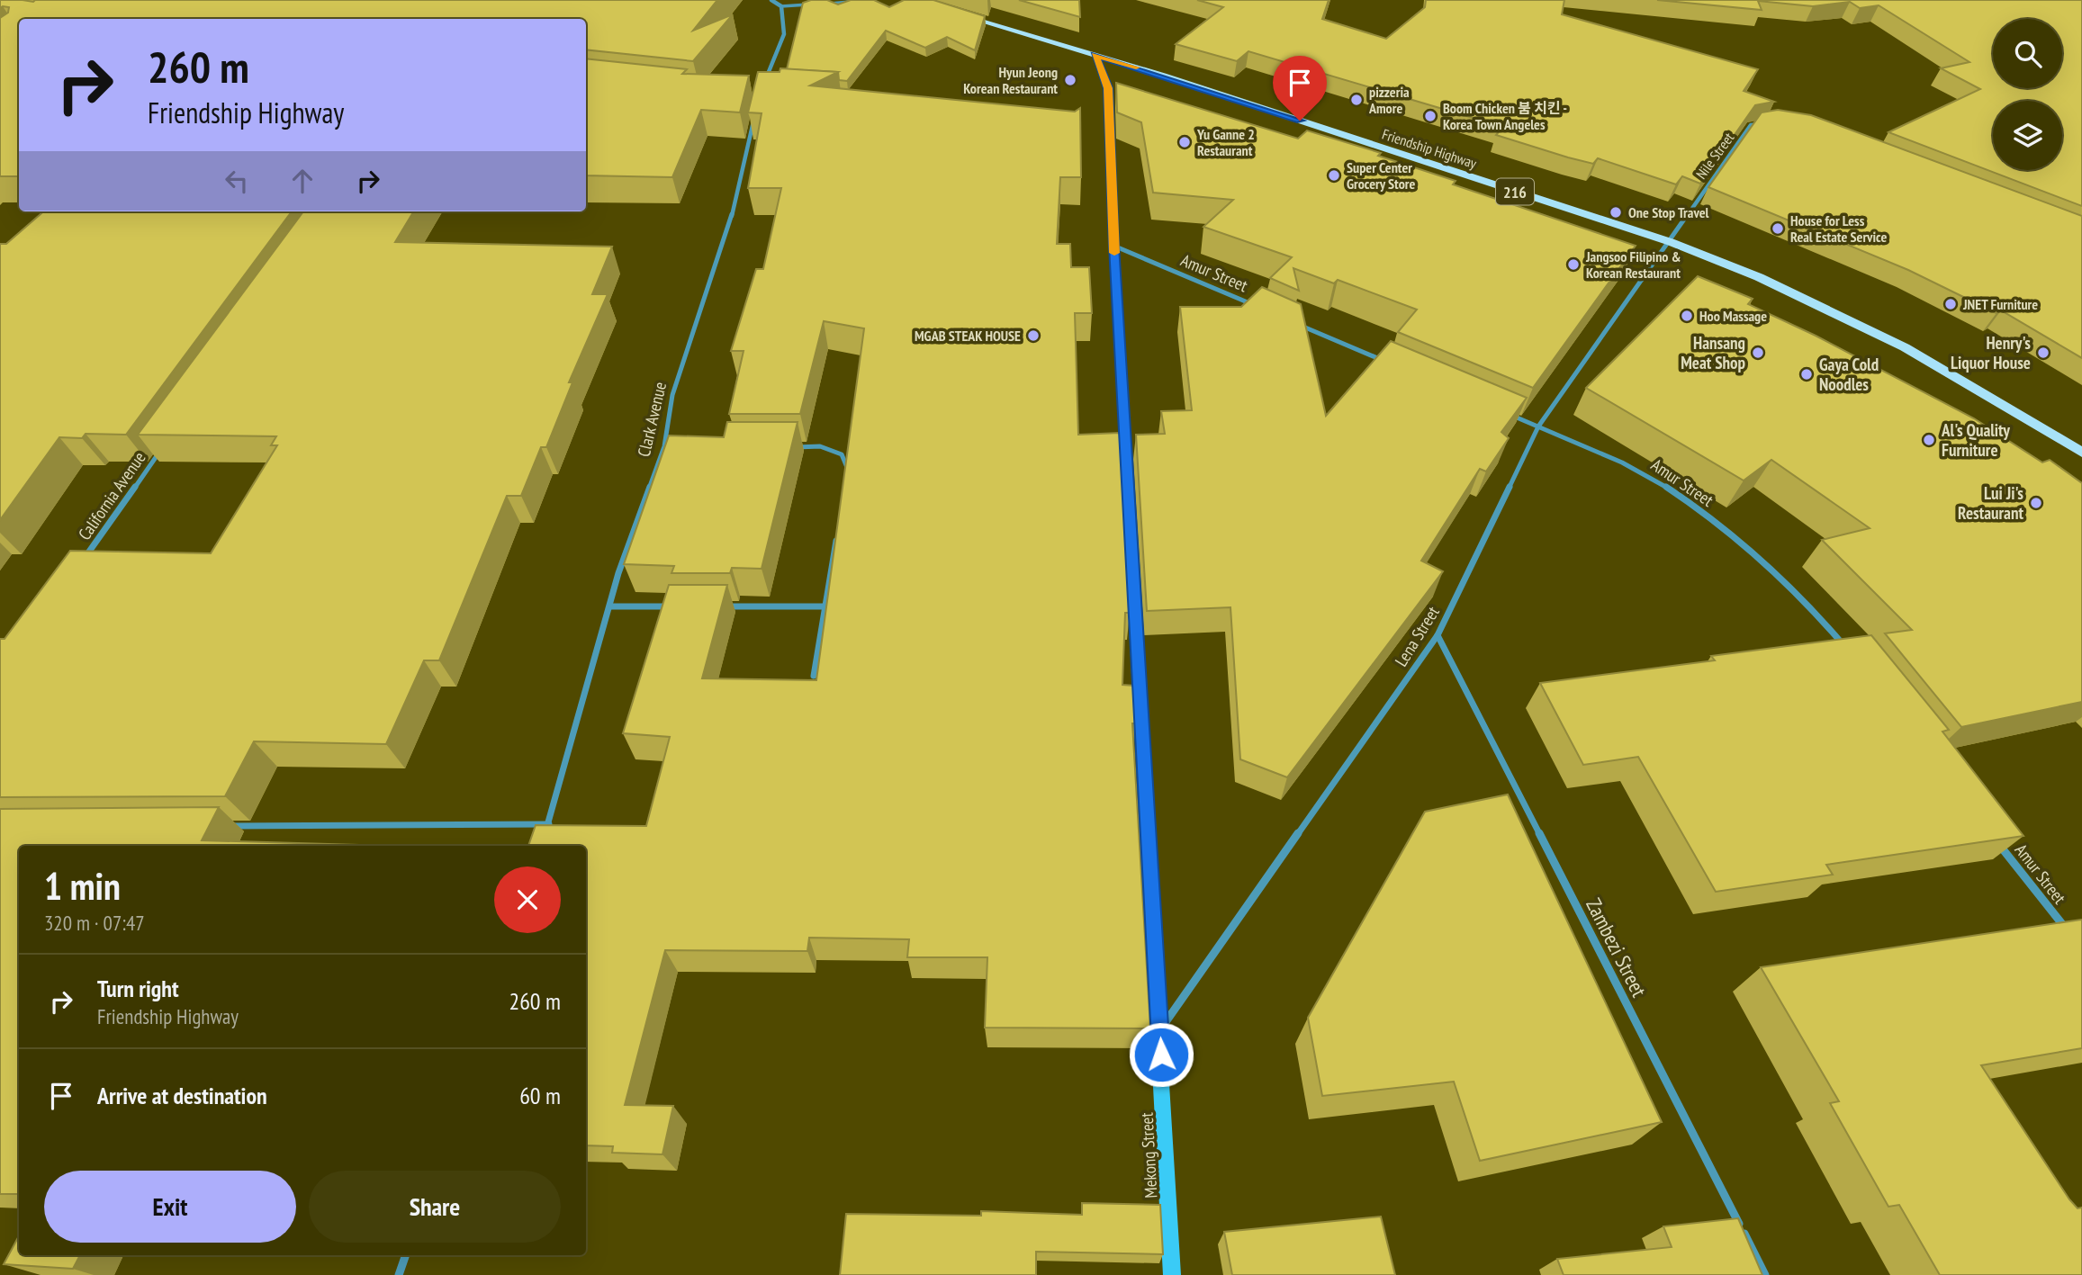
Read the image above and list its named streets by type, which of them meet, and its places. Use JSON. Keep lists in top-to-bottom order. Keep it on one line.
{"streets":{"main road":["Friendship Highway","216"],"street":["Nile Street","Amur Street","Clark Avenue","California Avenue","Lena Street","Zambezi Street","Mekong Street"]},"crossings":[["Friendship Highway","Nile Street"],["Friendship Highway","Lena Street"],["Friendship Highway","Mekong Street"],["Nile Street","Lena Street"],["Amur Street","Lena Street"],["Amur Street","Mekong Street"],["Lena Street","Zambezi Street"],["Lena Street","Mekong Street"]],"places":["Hyun Jeong Korean Restaurant","pizzeria Amore","Boom Chicken 붐 치킨 - Korea Town Angeles","Yu Ganne 2 Restaurant","Super Center Grocery Store","One Stop Travel","House for Less Real Estate Service","Jangsoo Filipino & Korean Restaurant","JNET Furniture","Hoo Massage","MGAB STEAK HOUSE","Hansang Meat Shop","Henry's Liquor House","Gaya Cold Noodles","Al's Quality Furniture","Lui Ji's Restaurant"],"page":{"turn":["260 m","Friendship Highway"],"heading":["1 min","320 m · 07:47"],"list":[{"name":"Turn right","note":"Friendship Highway","value":"260 m"},{"name":"Arrive at destination","value":"60 m"}],"buttons":["Exit","Share"]}}
